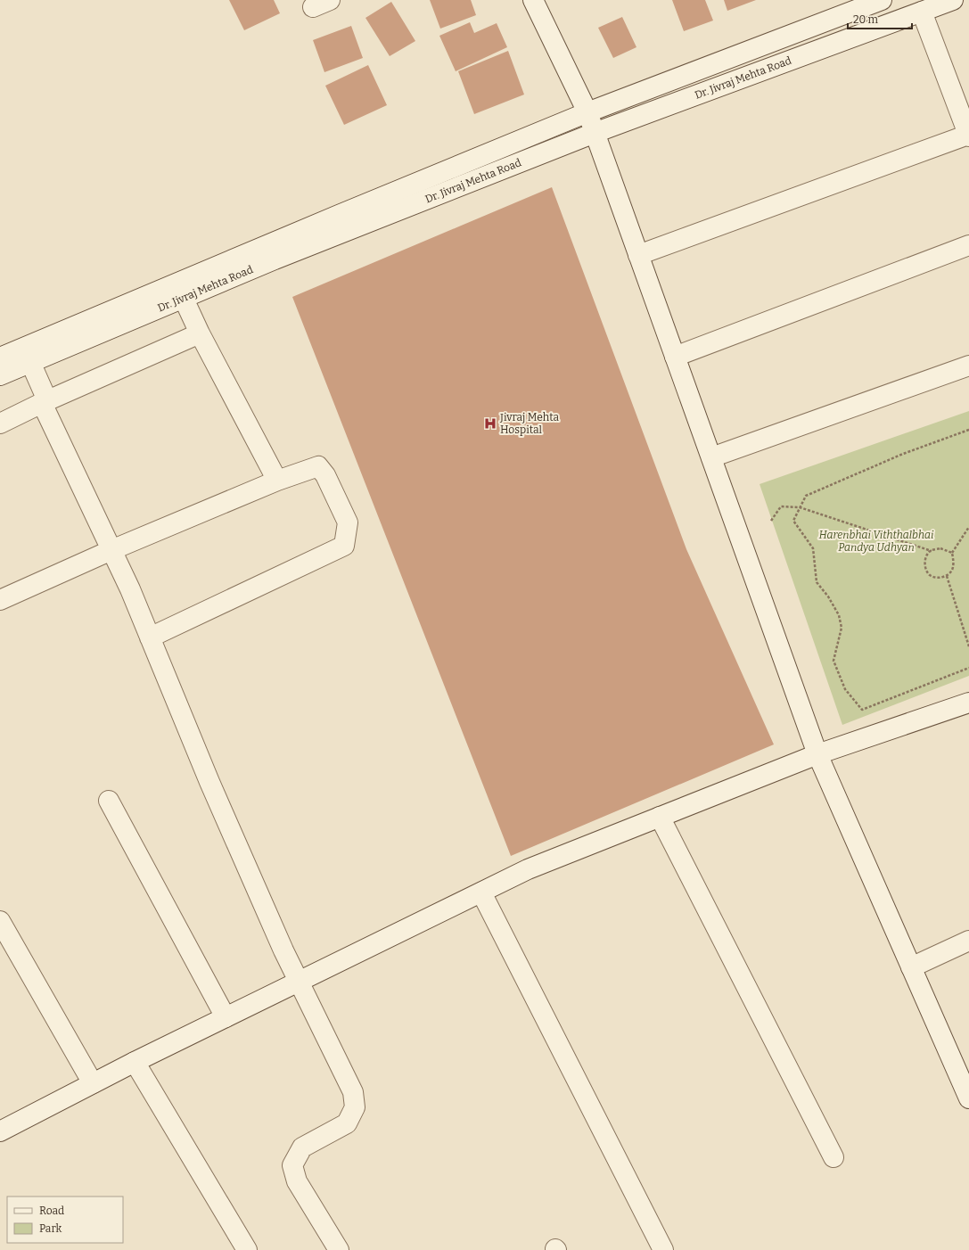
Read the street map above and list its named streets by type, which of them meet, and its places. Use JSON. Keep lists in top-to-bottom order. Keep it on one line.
{"streets":{"street":["Dr. Jivraj Mehta Road"]},"parks":["Harenbhai Viththalbhai Pandya Udhyan"],"places":{"hospital":["Jivraj Mehta Hospital"]},"legend":["Road","Park"],"scale_bar":"20 m"}
